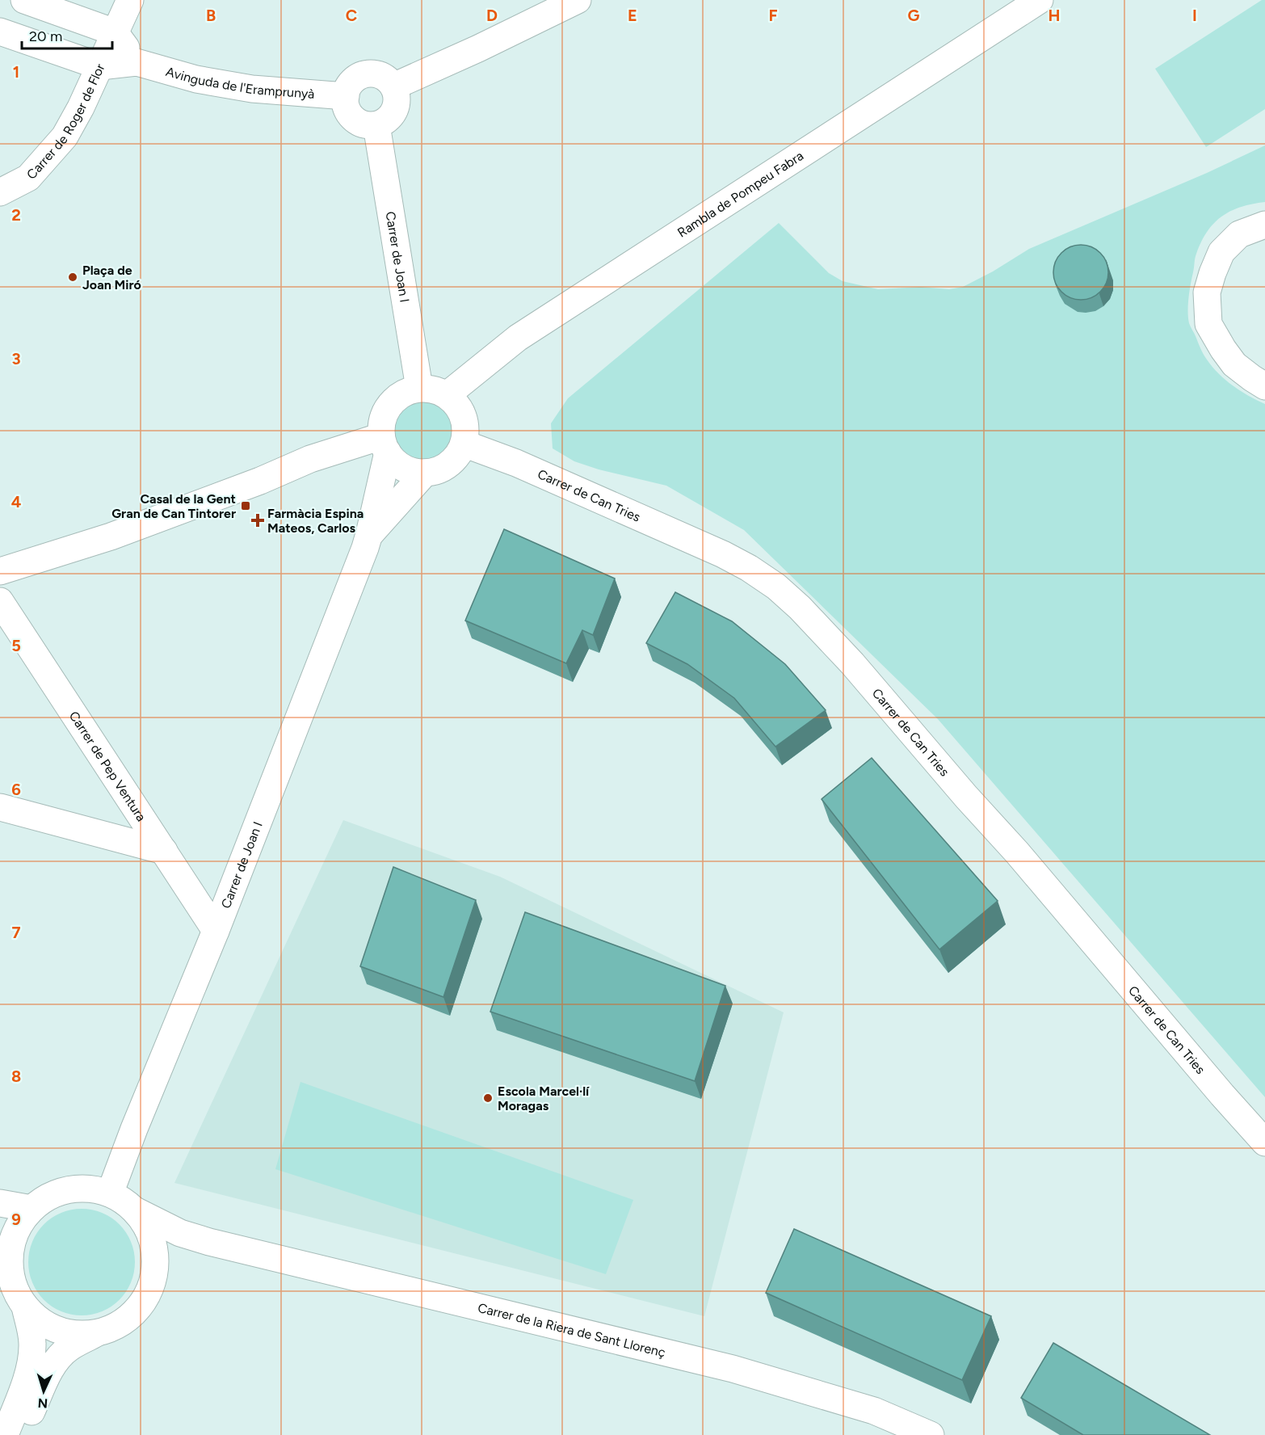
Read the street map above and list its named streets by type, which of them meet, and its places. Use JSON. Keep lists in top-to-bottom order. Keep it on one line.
{"streets":{"street":["Avinguda de l'Eramprunyà","Carrer de Roger de Flor","Rambla de Pompeu Fabra","Carrer de Joan I","Carrer de Can Tries","Carrer de Pep Ventura","Carrer de la Riera de Sant Llorenç"]},"crossings":[["Avinguda de l'Eramprunyà","Carrer de Roger de Flor"],["Avinguda de l'Eramprunyà","Carrer de Joan I"],["Rambla de Pompeu Fabra","Carrer de Joan I"],["Rambla de Pompeu Fabra","Carrer de Can Tries"],["Carrer de Joan I","Carrer de Can Tries"],["Carrer de Joan I","Carrer de Pep Ventura"],["Carrer de Joan I","Carrer de la Riera de Sant Llorenç"]],"places":{"other":["Plaça de Joan Miró","Escola Marcel·lí Moragas"],"transit":["Casal de la Gent Gran de Can Tintorer"],"health":["Farmàcia Espina Mateos, Carlos"]},"scale_bar":"20 m","north":"bottom","grid":{"columns":["B","C","D","E","F","G","H","I"],"rows":["1","2","3","4","5","6","7","8","9"]}}
